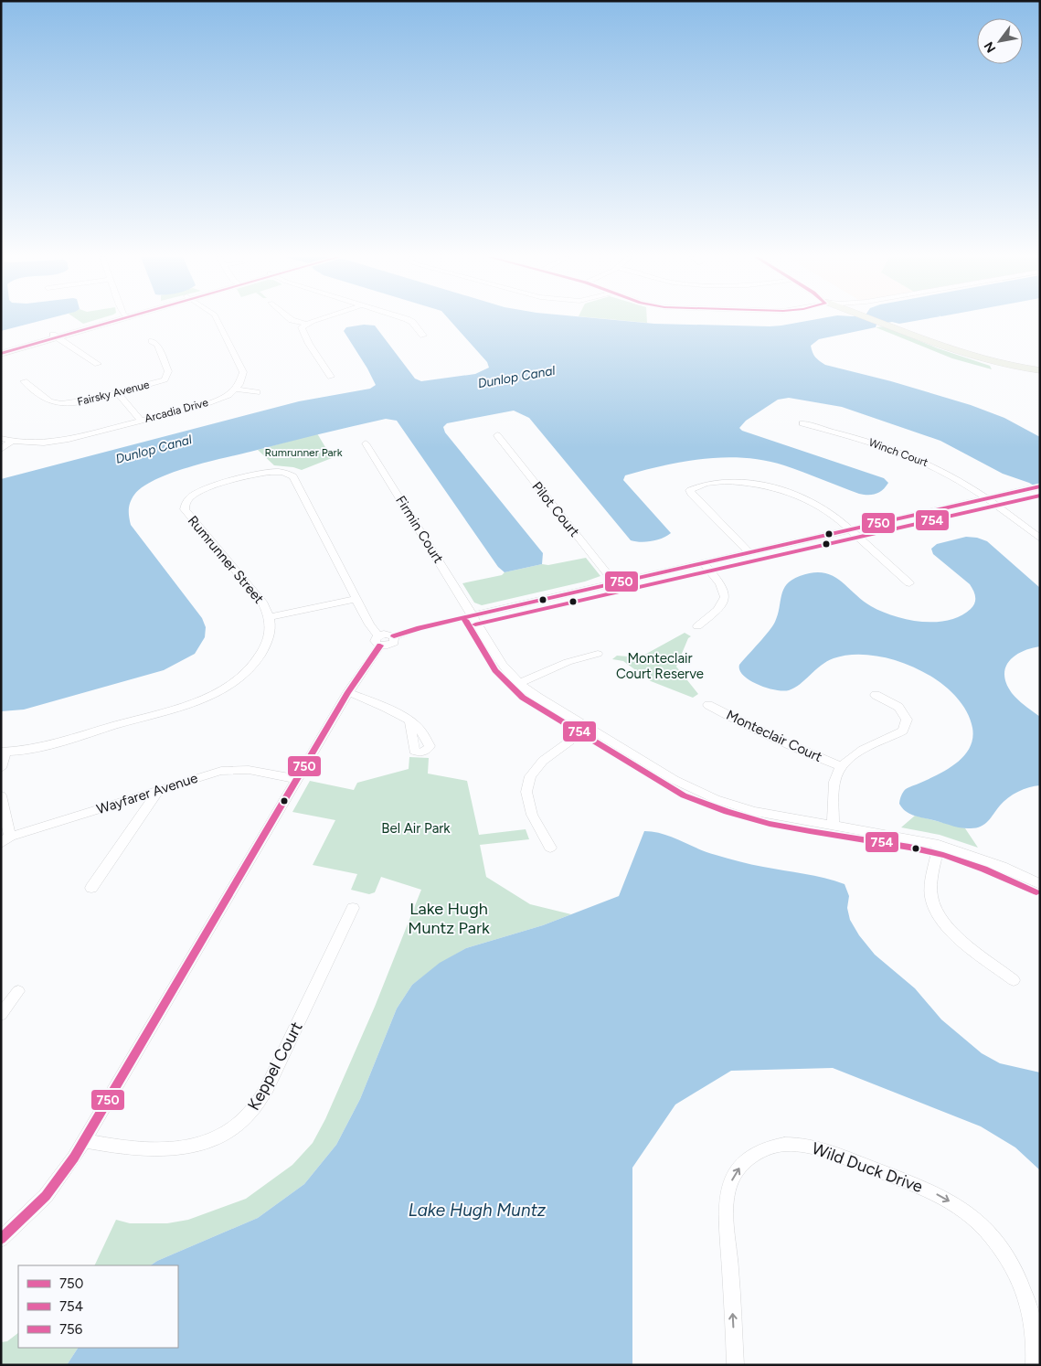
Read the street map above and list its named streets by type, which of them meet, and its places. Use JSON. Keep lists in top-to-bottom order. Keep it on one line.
{"streets":{"street":["Fairsky Avenue","Arcadia Drive","Winch Court","Pilot Court","Firmin Court","Rumrunner Street","Monteclair Court","Wayfarer Avenue","Keppel Court","Wild Duck Drive"]},"water":["Dunlop Canal","Lake Hugh Muntz"],"parks":["Rumrunner Park","Monteclair Court Reserve","Bel Air Park","Lake Hugh Muntz Park"],"lines":["transit line 756","transit line 750","transit line 754"],"legend":["750","754","756"],"north":"bottom left"}
